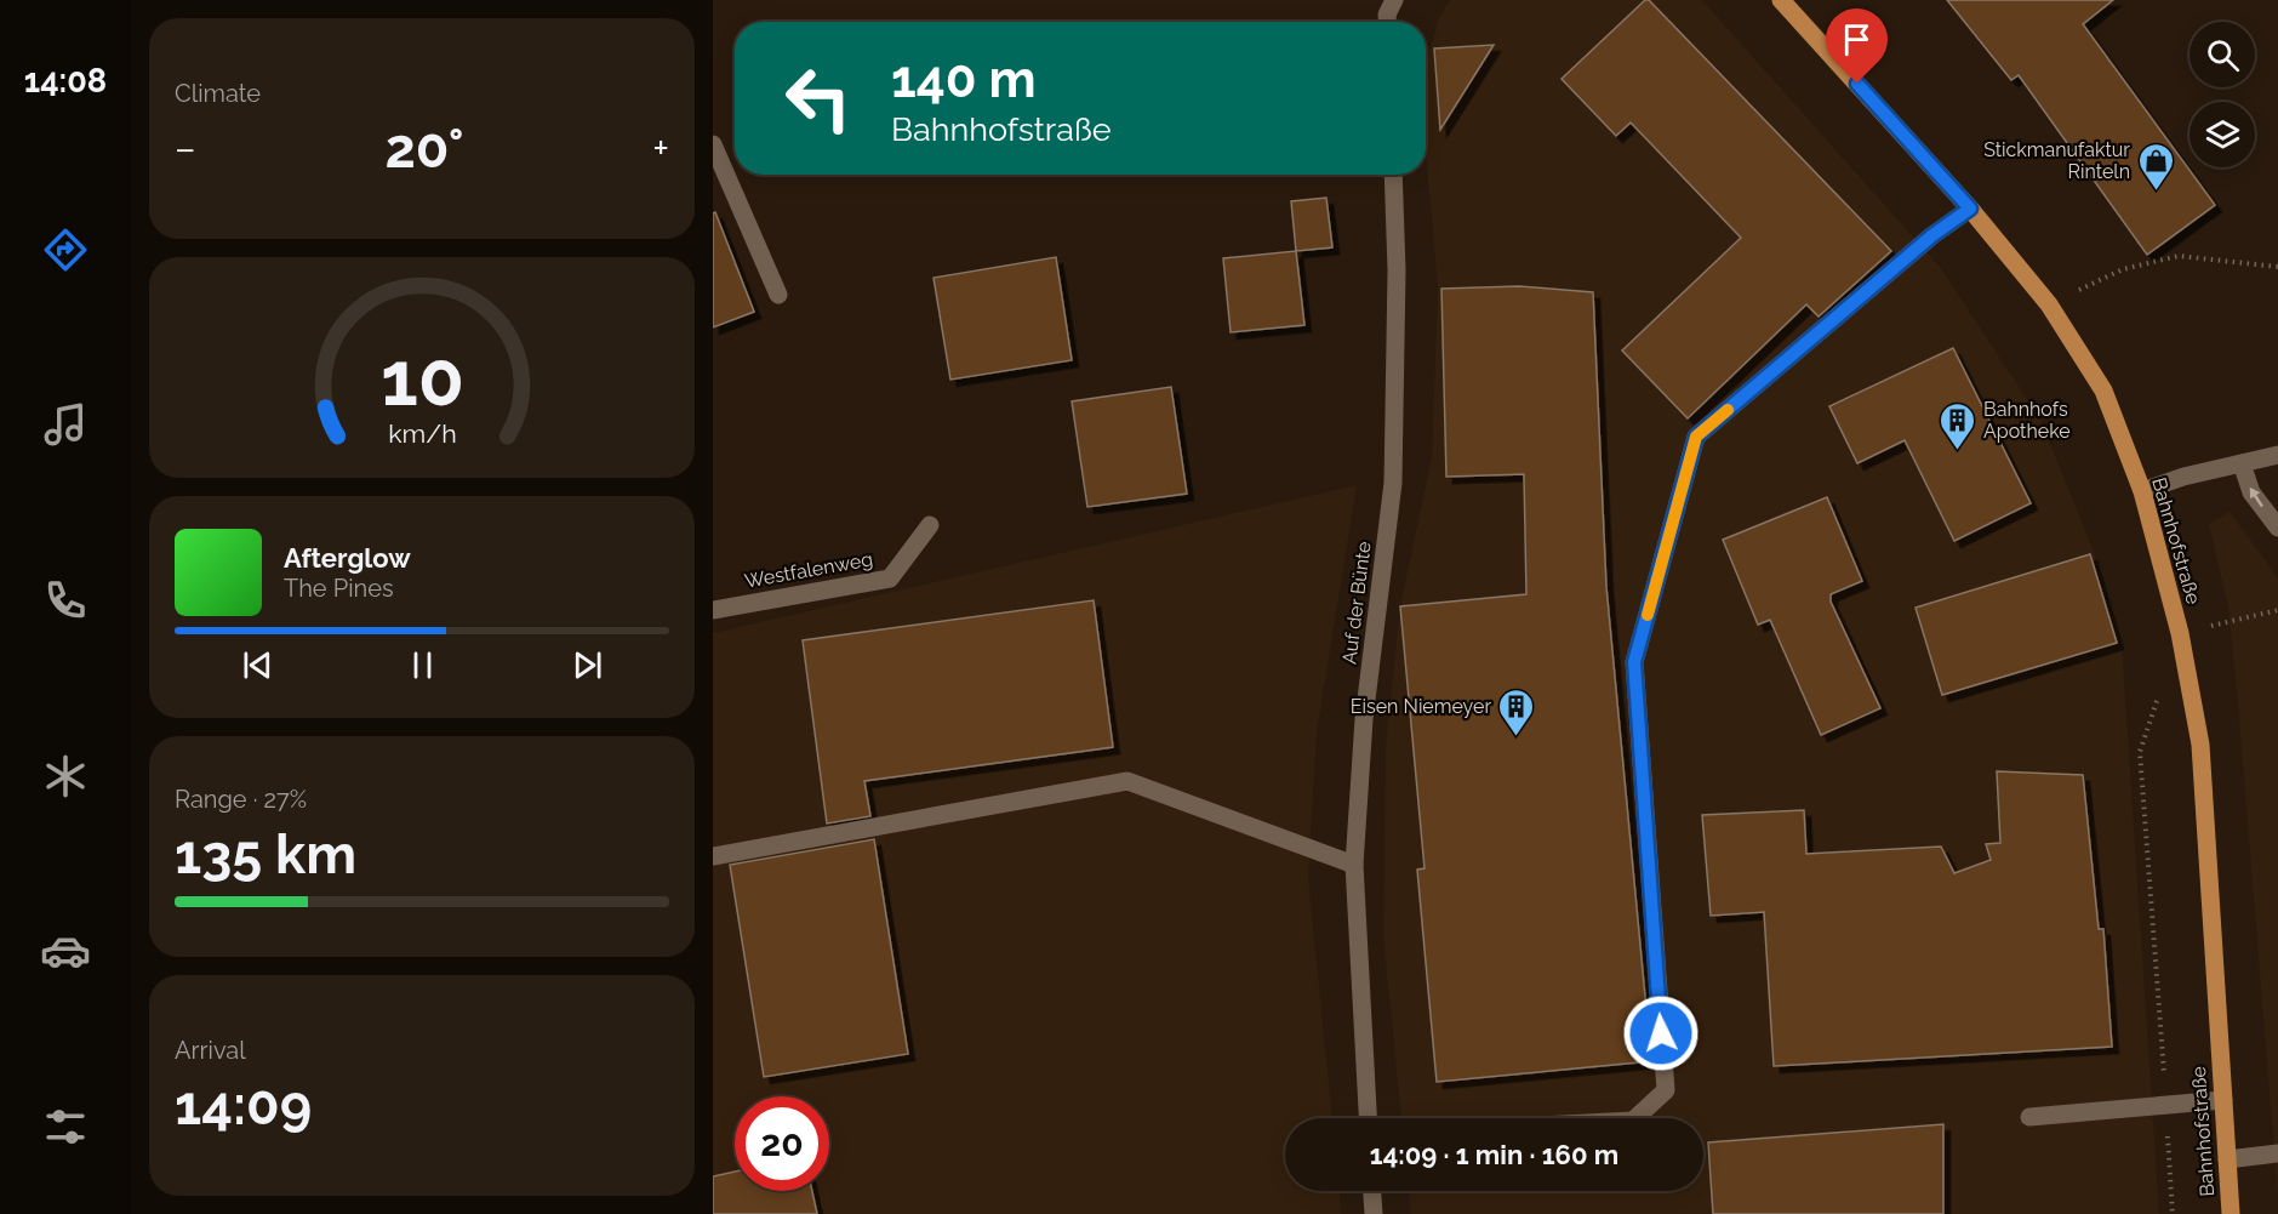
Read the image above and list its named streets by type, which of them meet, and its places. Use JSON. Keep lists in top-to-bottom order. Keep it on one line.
{"streets":{"main road":["Bahnhofstraße"],"street":["Westfalenweg","Auf der Bünte"]},"places":{"shop":["Stickmanufaktur Rinteln"],"building":["Bahnhofs Apotheke","Eisen Niemeyer"]},"page":{"tabs":"14:08","tile":["Climate",["Range · 27%","135 km"],["Arrival","14:09"]],"turn":["140 m","Bahnhofstraße"],"heat":["−","20°","+"],"song":["Afterglow","The Pines"],"limit":"20","trip":"14:09 · 1 min · 160 m","gauge":["10","km/h"]}}
